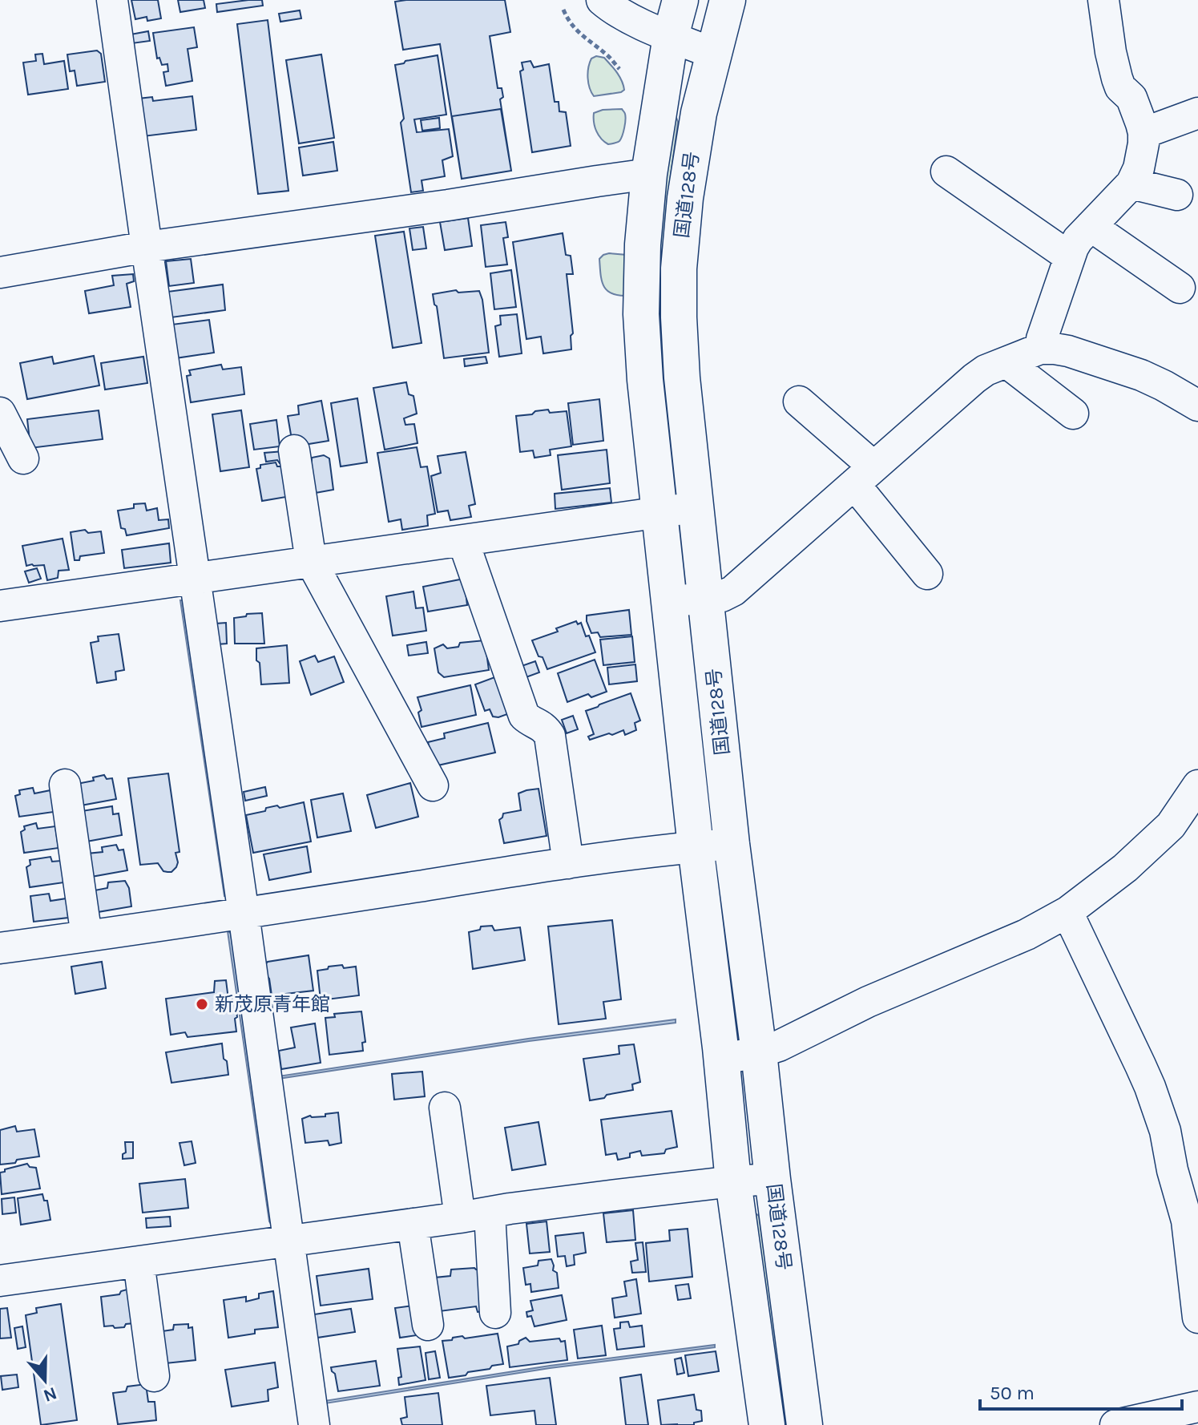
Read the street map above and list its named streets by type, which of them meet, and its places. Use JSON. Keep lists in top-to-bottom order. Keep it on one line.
{"streets":{"highway":["国道128号"]},"places":["新茂原青年館"],"scale_bar":"50 m","north":"bottom"}
